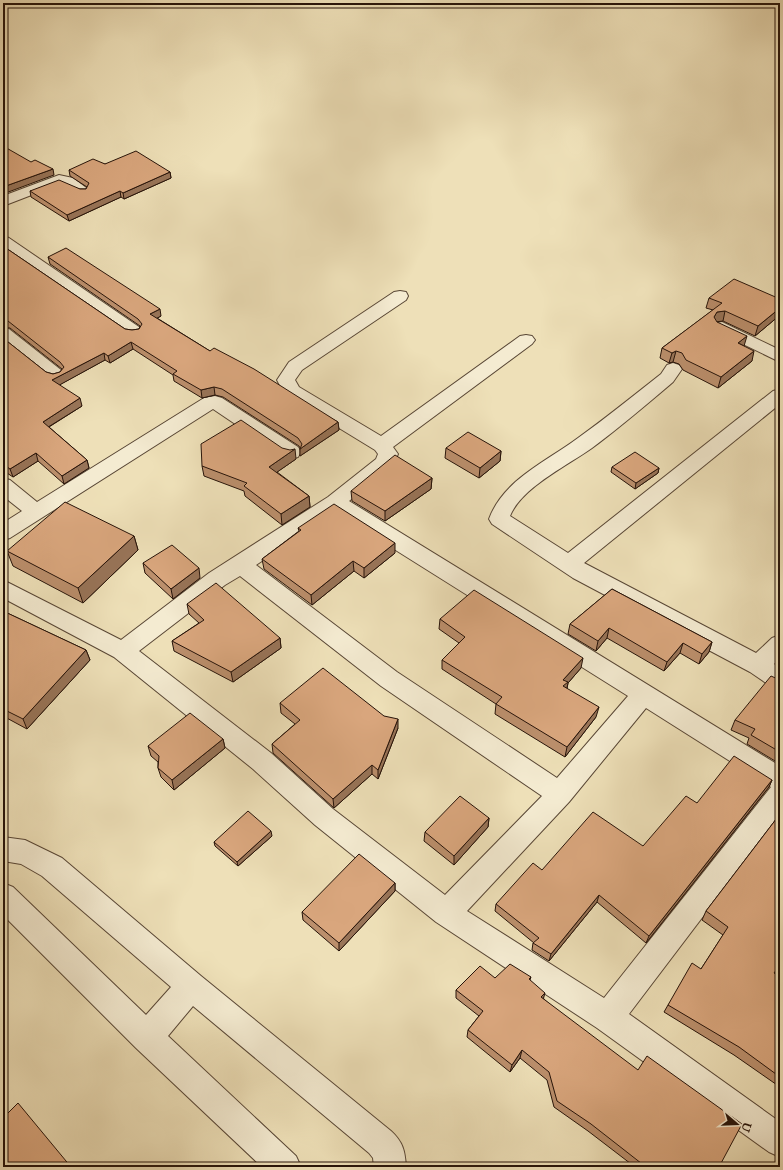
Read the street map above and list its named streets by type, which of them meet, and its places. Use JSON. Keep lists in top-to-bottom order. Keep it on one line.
{"north":"right"}
